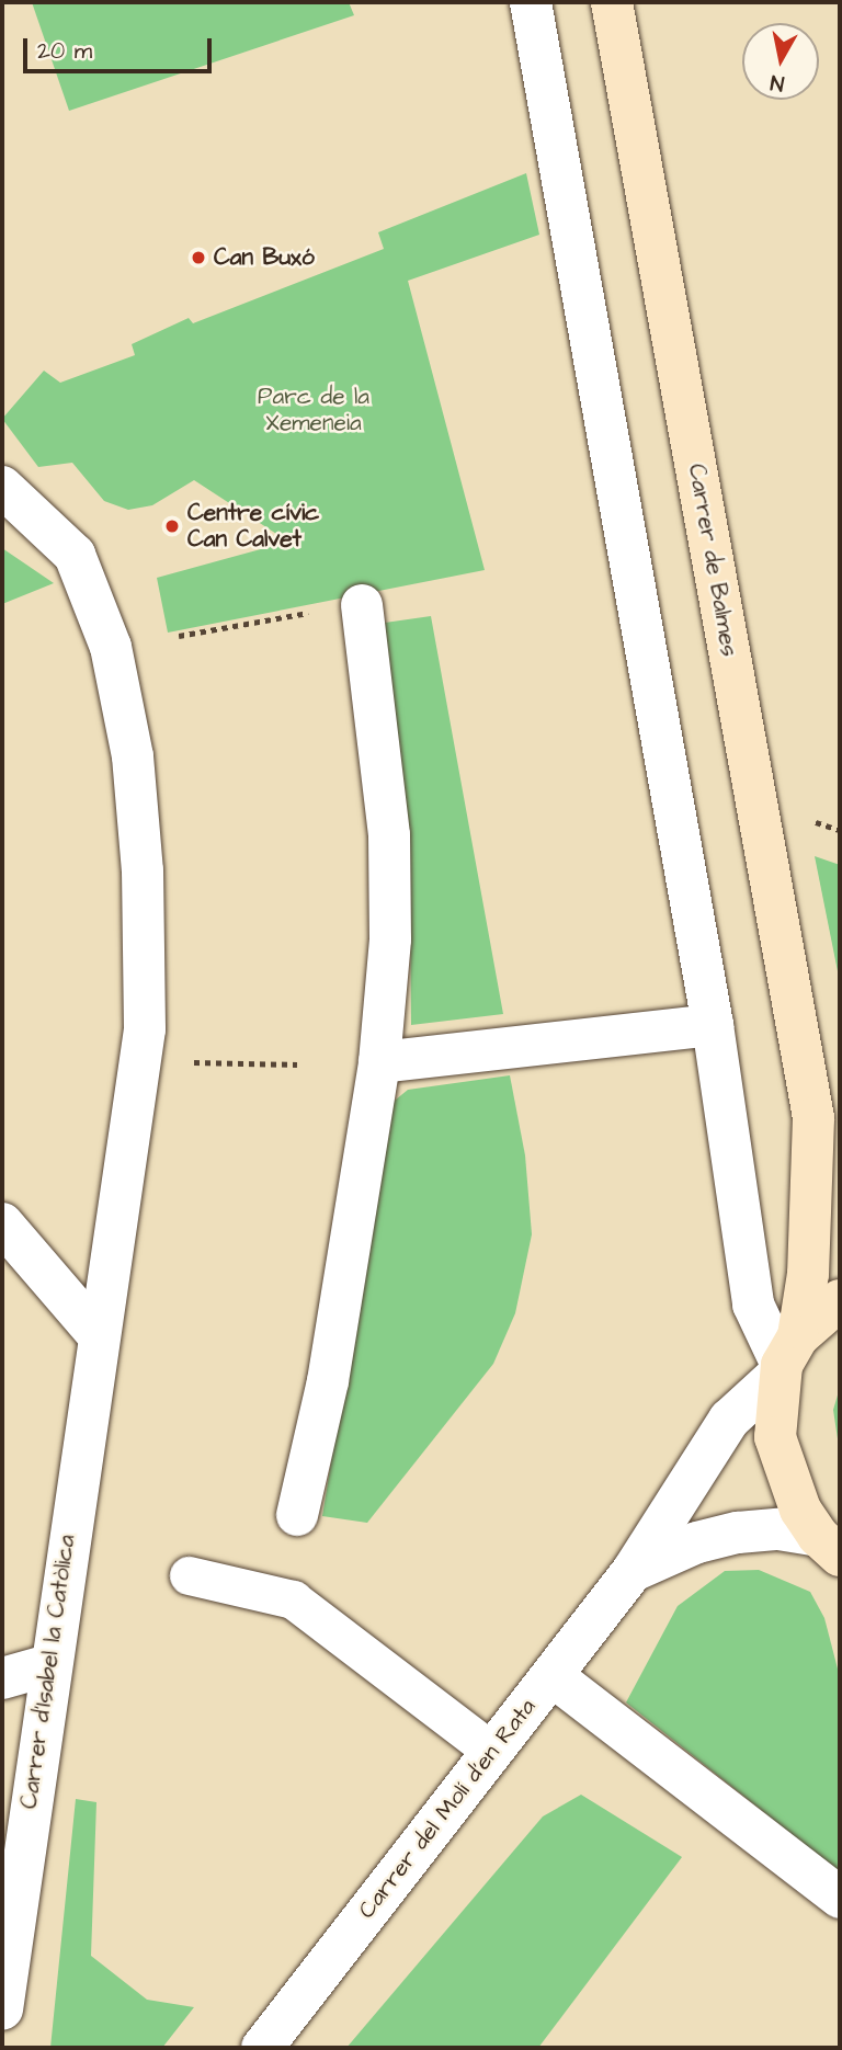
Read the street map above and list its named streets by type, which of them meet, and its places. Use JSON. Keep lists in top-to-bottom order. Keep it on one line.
{"streets":{"main road":["Carrer de Balmes"],"street":["Carrer d'Isabel la Catòlica","Carrer del Molí d'en Rata"]},"parks":["Parc de la Xemeneia"],"places":["Can Buxó","Centre cívic Can Calvet"],"scale_bar":"20 m","north":"bottom"}
